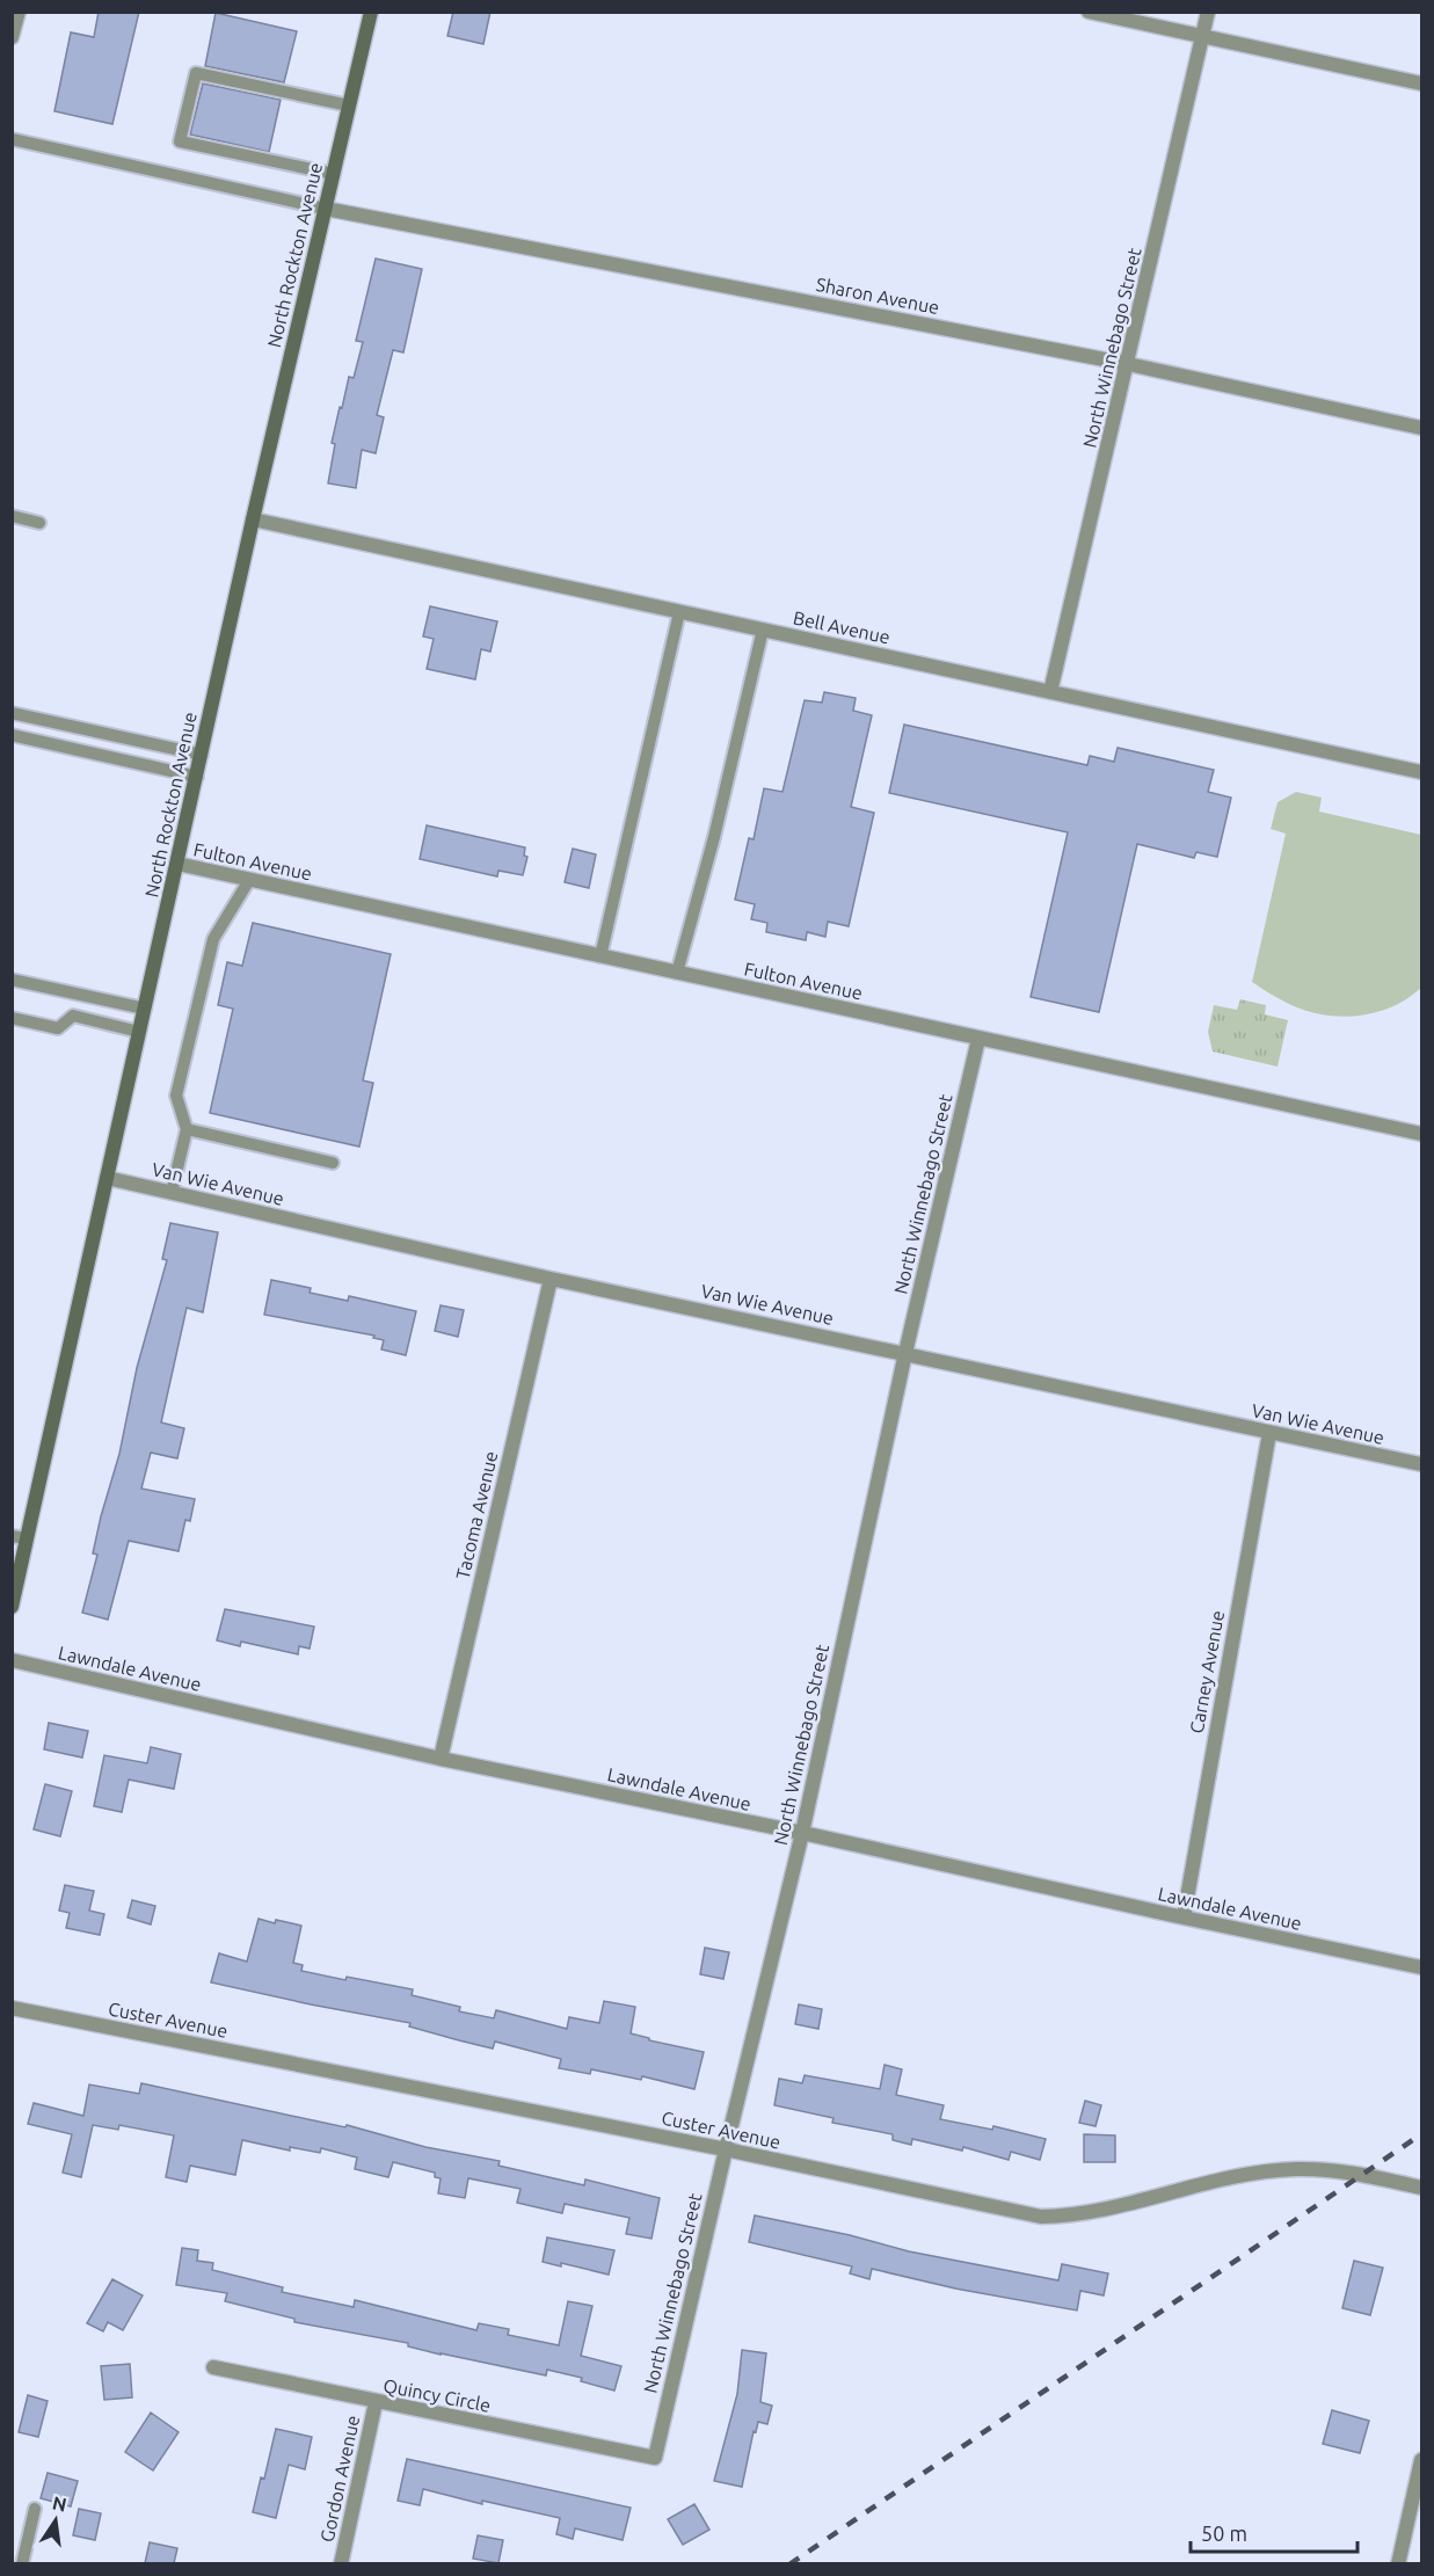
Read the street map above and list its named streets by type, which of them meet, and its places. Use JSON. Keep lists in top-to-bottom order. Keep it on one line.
{"streets":{"main road":["North Rockton Avenue"],"street":["Sharon Avenue","North Winnebago Street","Bell Avenue","Fulton Avenue","Van Wie Avenue","Tacoma Avenue","Lawndale Avenue","Carney Avenue","Custer Avenue","Quincy Circle","Gordon Avenue"]},"crossings":[["North Rockton Avenue","Sharon Avenue"],["North Rockton Avenue","Bell Avenue"],["North Rockton Avenue","Fulton Avenue"],["North Rockton Avenue","Van Wie Avenue"],["Sharon Avenue","North Winnebago Street"],["North Winnebago Street","Bell Avenue"],["North Winnebago Street","Fulton Avenue"],["North Winnebago Street","Van Wie Avenue"],["North Winnebago Street","Lawndale Avenue"],["North Winnebago Street","Custer Avenue"],["North Winnebago Street","Quincy Circle"],["Van Wie Avenue","Tacoma Avenue"],["Van Wie Avenue","Carney Avenue"],["Tacoma Avenue","Lawndale Avenue"],["Lawndale Avenue","Carney Avenue"],["Quincy Circle","Gordon Avenue"]],"scale_bar":"50 m","north":"top"}
